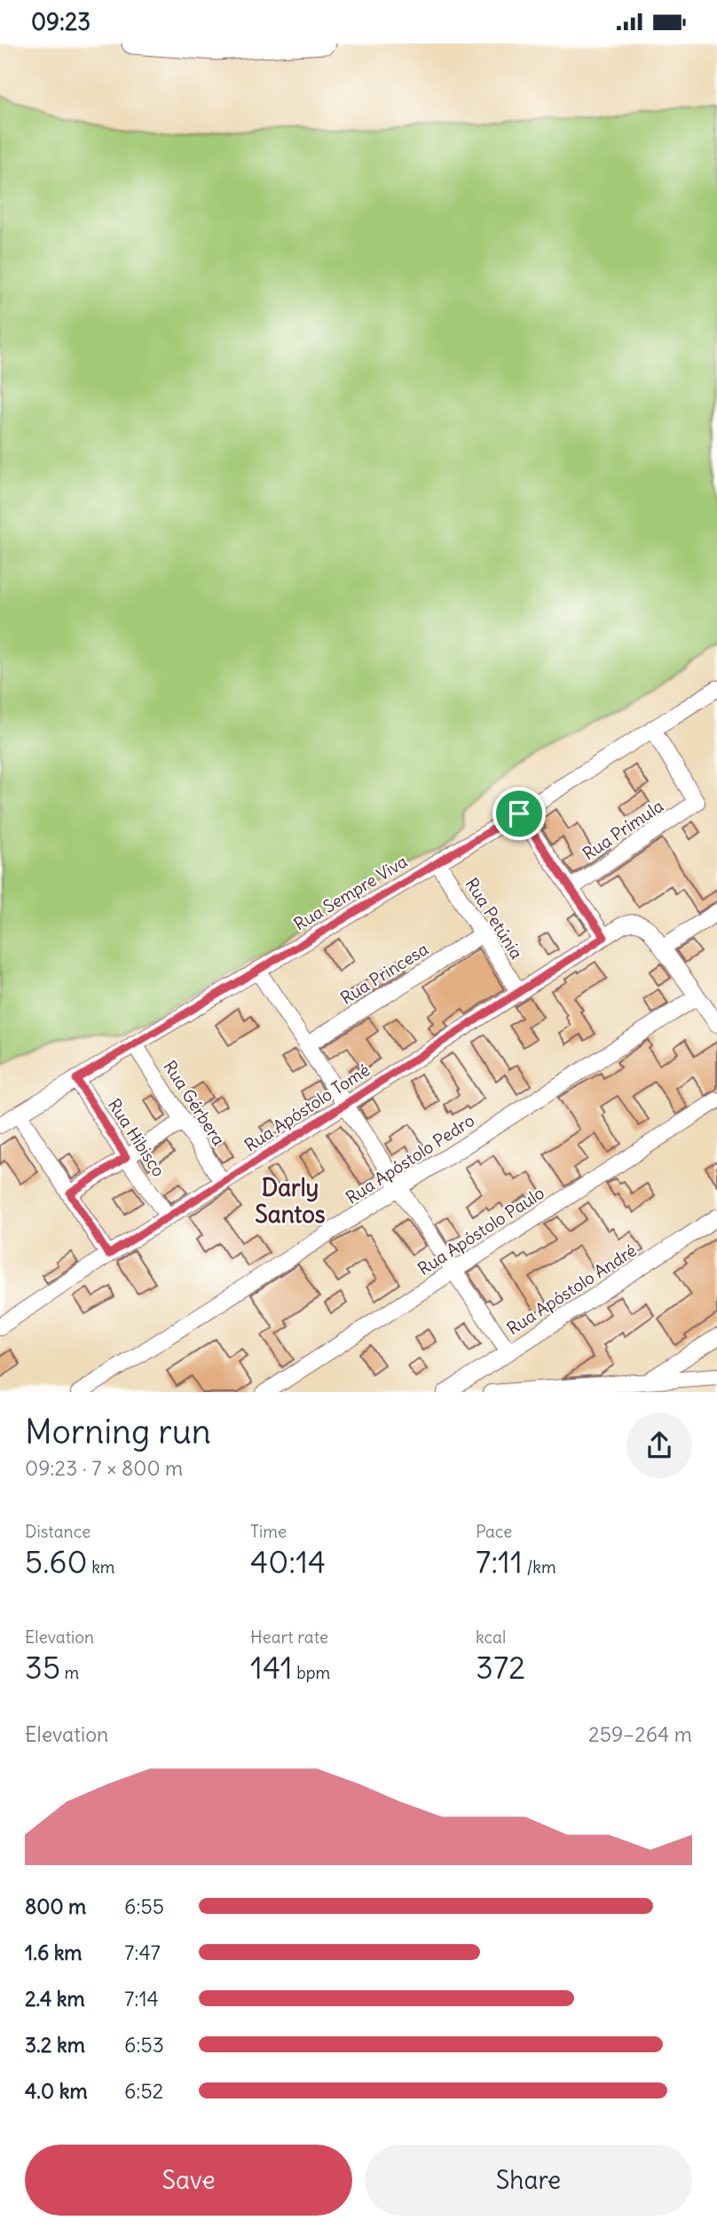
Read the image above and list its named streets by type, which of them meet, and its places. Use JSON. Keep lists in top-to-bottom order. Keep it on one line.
{"streets":{"street":["Rua Prímula","Rua Sempre Viva","Rua Petúnia","Rua Princesa","Rua Gérbera","Rua Apóstolo Tomé","Rua Hibisco","Rua Apóstolo Pedro","Rua Apóstolo Paulo","Rua Apóstolo André"]},"crossings":[["Rua Prímula","Rua Sempre Viva"],["Rua Sempre Viva","Rua Petúnia"],["Rua Sempre Viva","Rua Gérbera"],["Rua Sempre Viva","Rua Hibisco"],["Rua Petúnia","Rua Princesa"],["Rua Petúnia","Rua Apóstolo Tomé"],["Rua Gérbera","Rua Apóstolo Tomé"],["Rua Apóstolo Tomé","Rua Hibisco"]],"districts":["Darly Santos"],"page":{"status":"09:23","heading":["Morning run","09:23 · 7 × 800 m"],"stats":[["Distance","5.60 km"],["Time","40:14"],["Pace","7:11 /km"],["Elevation","35 m"],["Heart rate","141 bpm"],["kcal","372"]],"chart":["Elevation","259–264 m"],"list":[{"name":"800 m","note":"6:55"},{"name":"1.6 km","note":"7:47"},{"name":"2.4 km","note":"7:14"},{"name":"3.2 km","note":"6:53"},{"name":"4.0 km","note":"6:52"}],"buttons":["Save","Share"]}}
